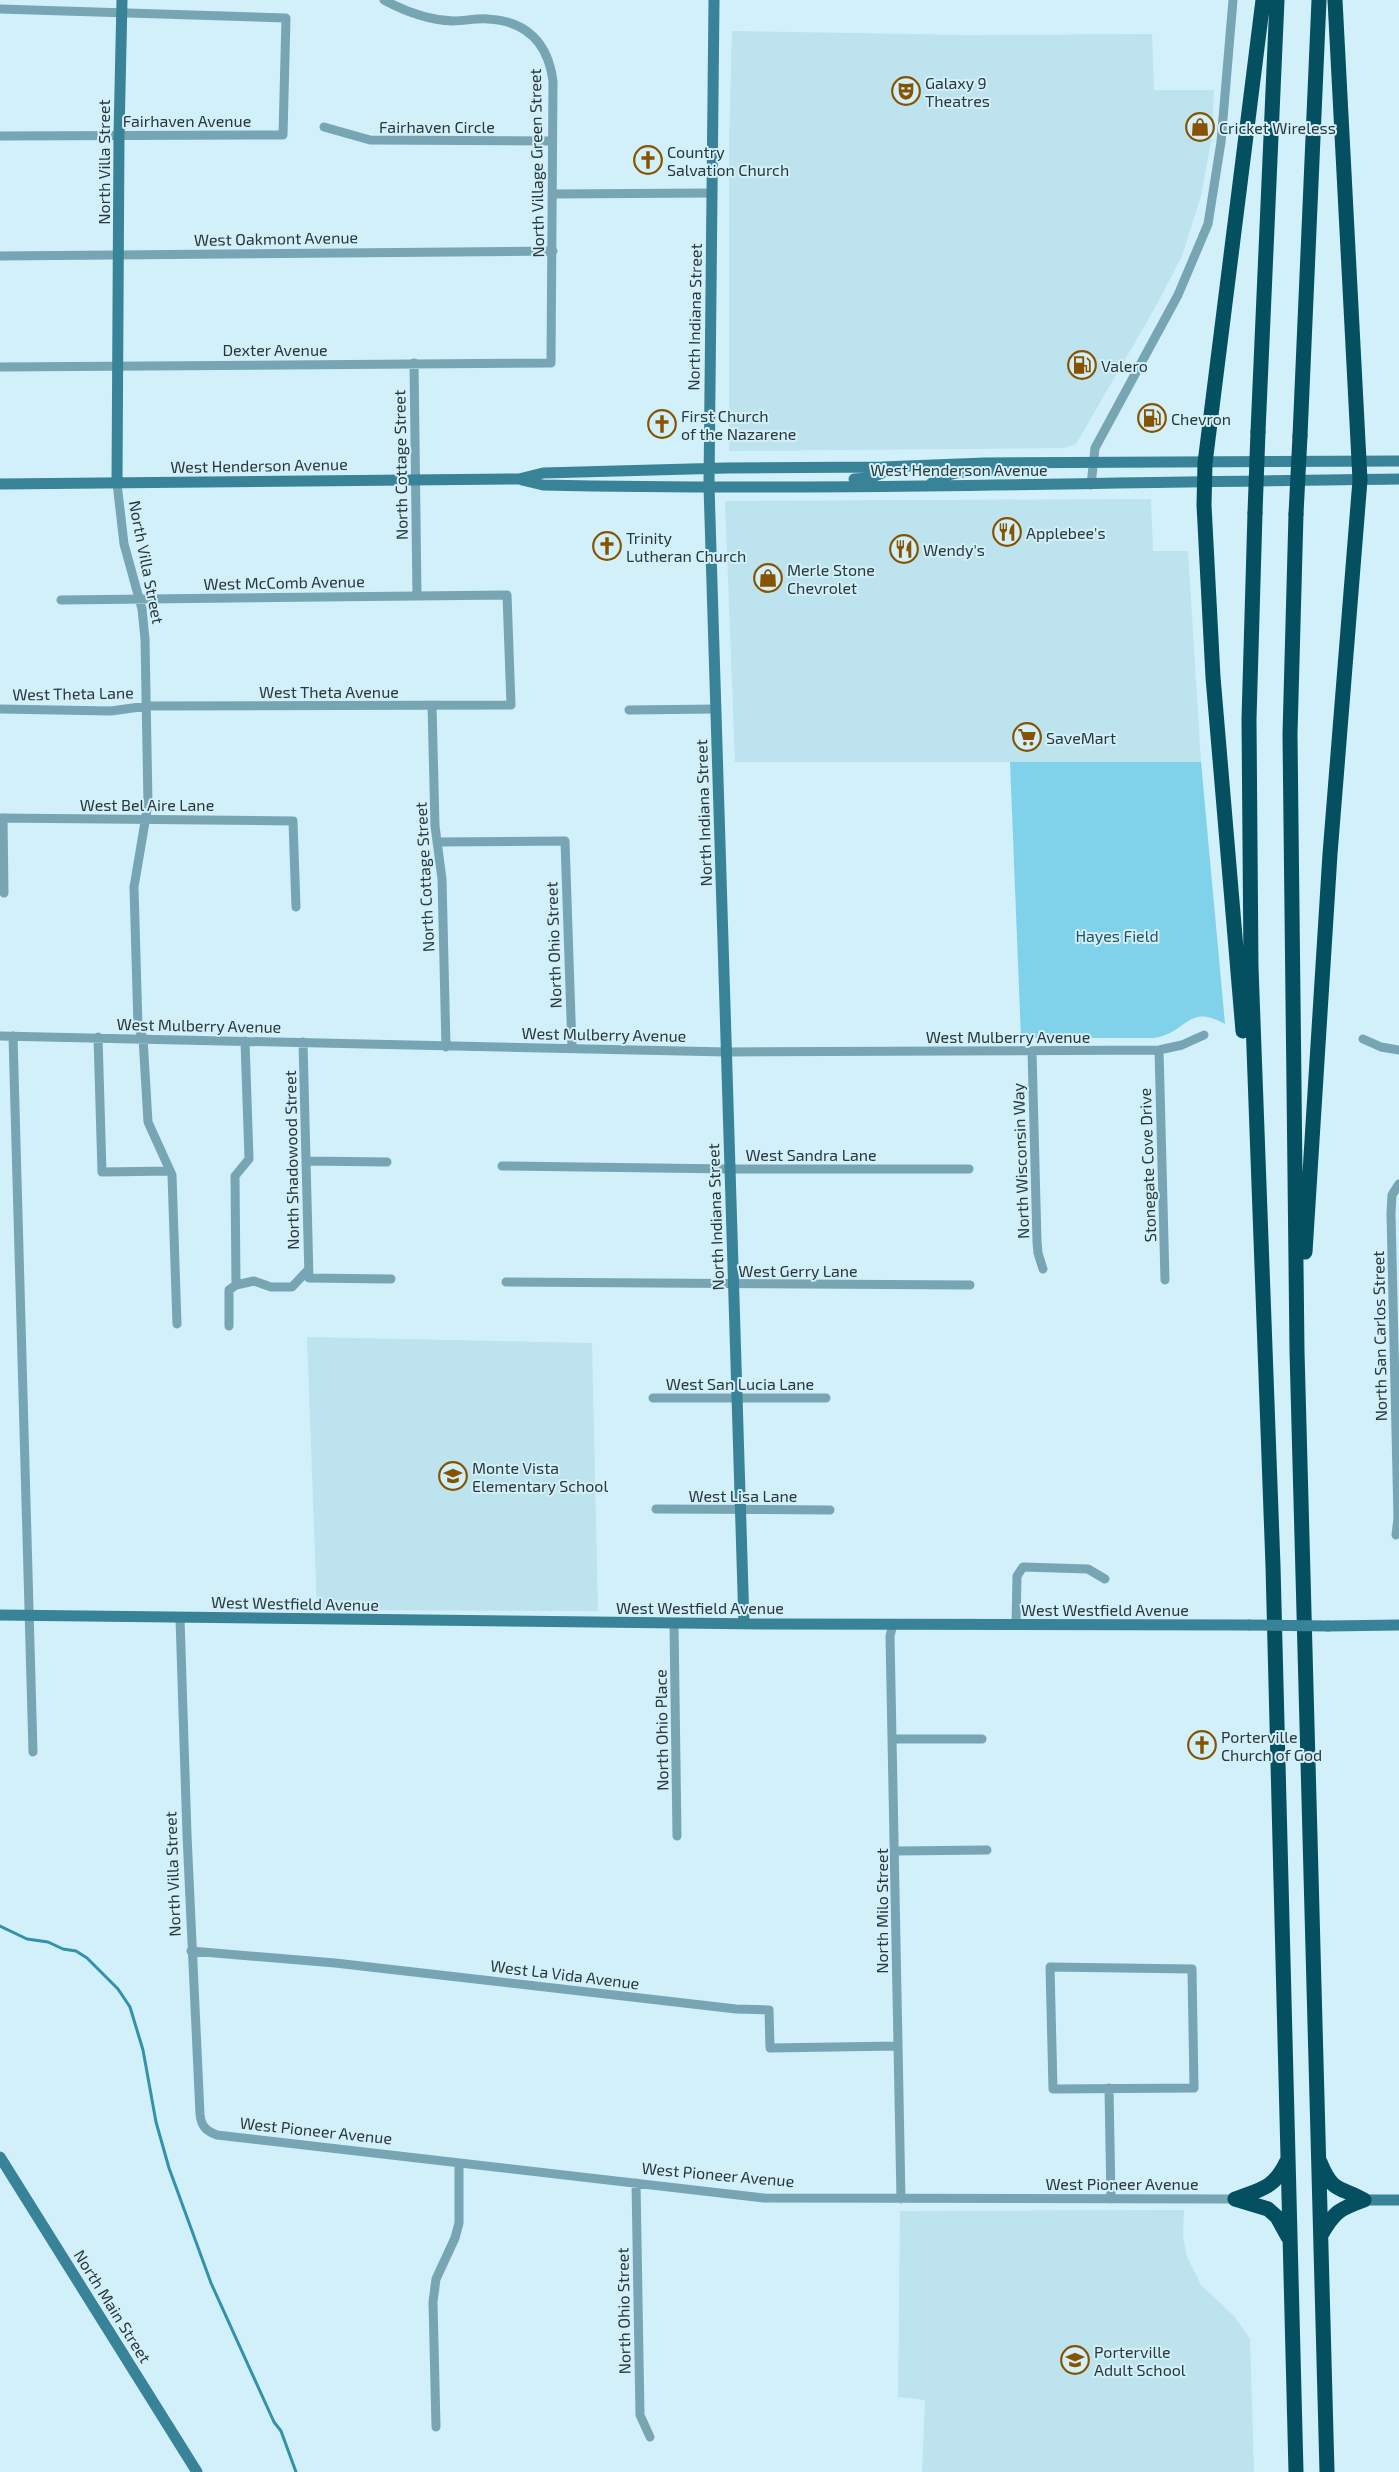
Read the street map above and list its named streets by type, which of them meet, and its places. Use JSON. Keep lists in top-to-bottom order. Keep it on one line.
{"streets":{"main road":["North Villa Street","North Indiana Street","West Henderson Avenue","West Westfield Avenue","North Main Street"],"street":["Fairhaven Avenue","Fairhaven Circle","North Village Green Street","West Oakmont Avenue","Dexter Avenue","North Cottage Street","West McComb Avenue","West Theta Avenue","West Theta Lane","West Bel Aire Lane","North Ohio Street","West Mulberry Avenue","West Sandra Lane","North Shadowood Street","North Wisconsin Way","Stonegate Cove Drive","West Gerry Lane","North San Carlos Street","West San Lucia Lane","West Lisa Lane","North Ohio Place","North Milo Street","West La Vida Avenue","West Pioneer Avenue"]},"crossings":[["Fairhaven Avenue","North Villa Street"],["Fairhaven Circle","North Village Green Street"],["North Villa Street","West Oakmont Avenue"],["North Villa Street","Dexter Avenue"],["North Villa Street","West Henderson Avenue"],["North Villa Street","West McComb Avenue"],["North Villa Street","West Theta Avenue"],["North Villa Street","West Theta Lane"],["North Villa Street","West Bel Aire Lane"],["North Villa Street","West Mulberry Avenue"],["North Villa Street","West Westfield Avenue"],["North Villa Street","West La Vida Avenue"],["North Villa Street","West Pioneer Avenue"],["North Village Green Street","West Oakmont Avenue"],["North Village Green Street","Dexter Avenue"],["North Indiana Street","West Henderson Avenue"],["North Indiana Street","West Mulberry Avenue"],["North Indiana Street","West Sandra Lane"],["North Indiana Street","West Gerry Lane"],["North Indiana Street","West San Lucia Lane"],["North Indiana Street","West Lisa Lane"],["North Indiana Street","West Westfield Avenue"],["Dexter Avenue","North Cottage Street"],["West Henderson Avenue","North Cottage Street"],["North Cottage Street","West McComb Avenue"],["North Cottage Street","West Theta Avenue"],["North Cottage Street","North Ohio Street"],["North Cottage Street","West Mulberry Avenue"],["West McComb Avenue","West Theta Avenue"],["West Theta Avenue","West Theta Lane"],["North Ohio Street","West Mulberry Avenue"],["North Ohio Street","West Pioneer Avenue"],["West Mulberry Avenue","North Shadowood Street"],["West Mulberry Avenue","North Wisconsin Way"],["West Mulberry Avenue","Stonegate Cove Drive"],["West Westfield Avenue","North Ohio Place"],["West Westfield Avenue","North Milo Street"],["North Milo Street","West La Vida Avenue"],["North Milo Street","West Pioneer Avenue"]],"parks":["Hayes Field"],"places":{"theatre":["Galaxy 9 Theatres"],"shop":["Cricket Wireless","Merle Stone Chevrolet"],"church":["Country Salvation Church","First Church of the Nazarene","Trinity Lutheran Church","Porterville Church of God"],"fuel station":["Valero","Chevron"],"restaurant":["Applebee's","Wendy's"],"supermarket":["SaveMart"],"school or university":["Monte Vista Elementary School","Porterville Adult School"]}}
